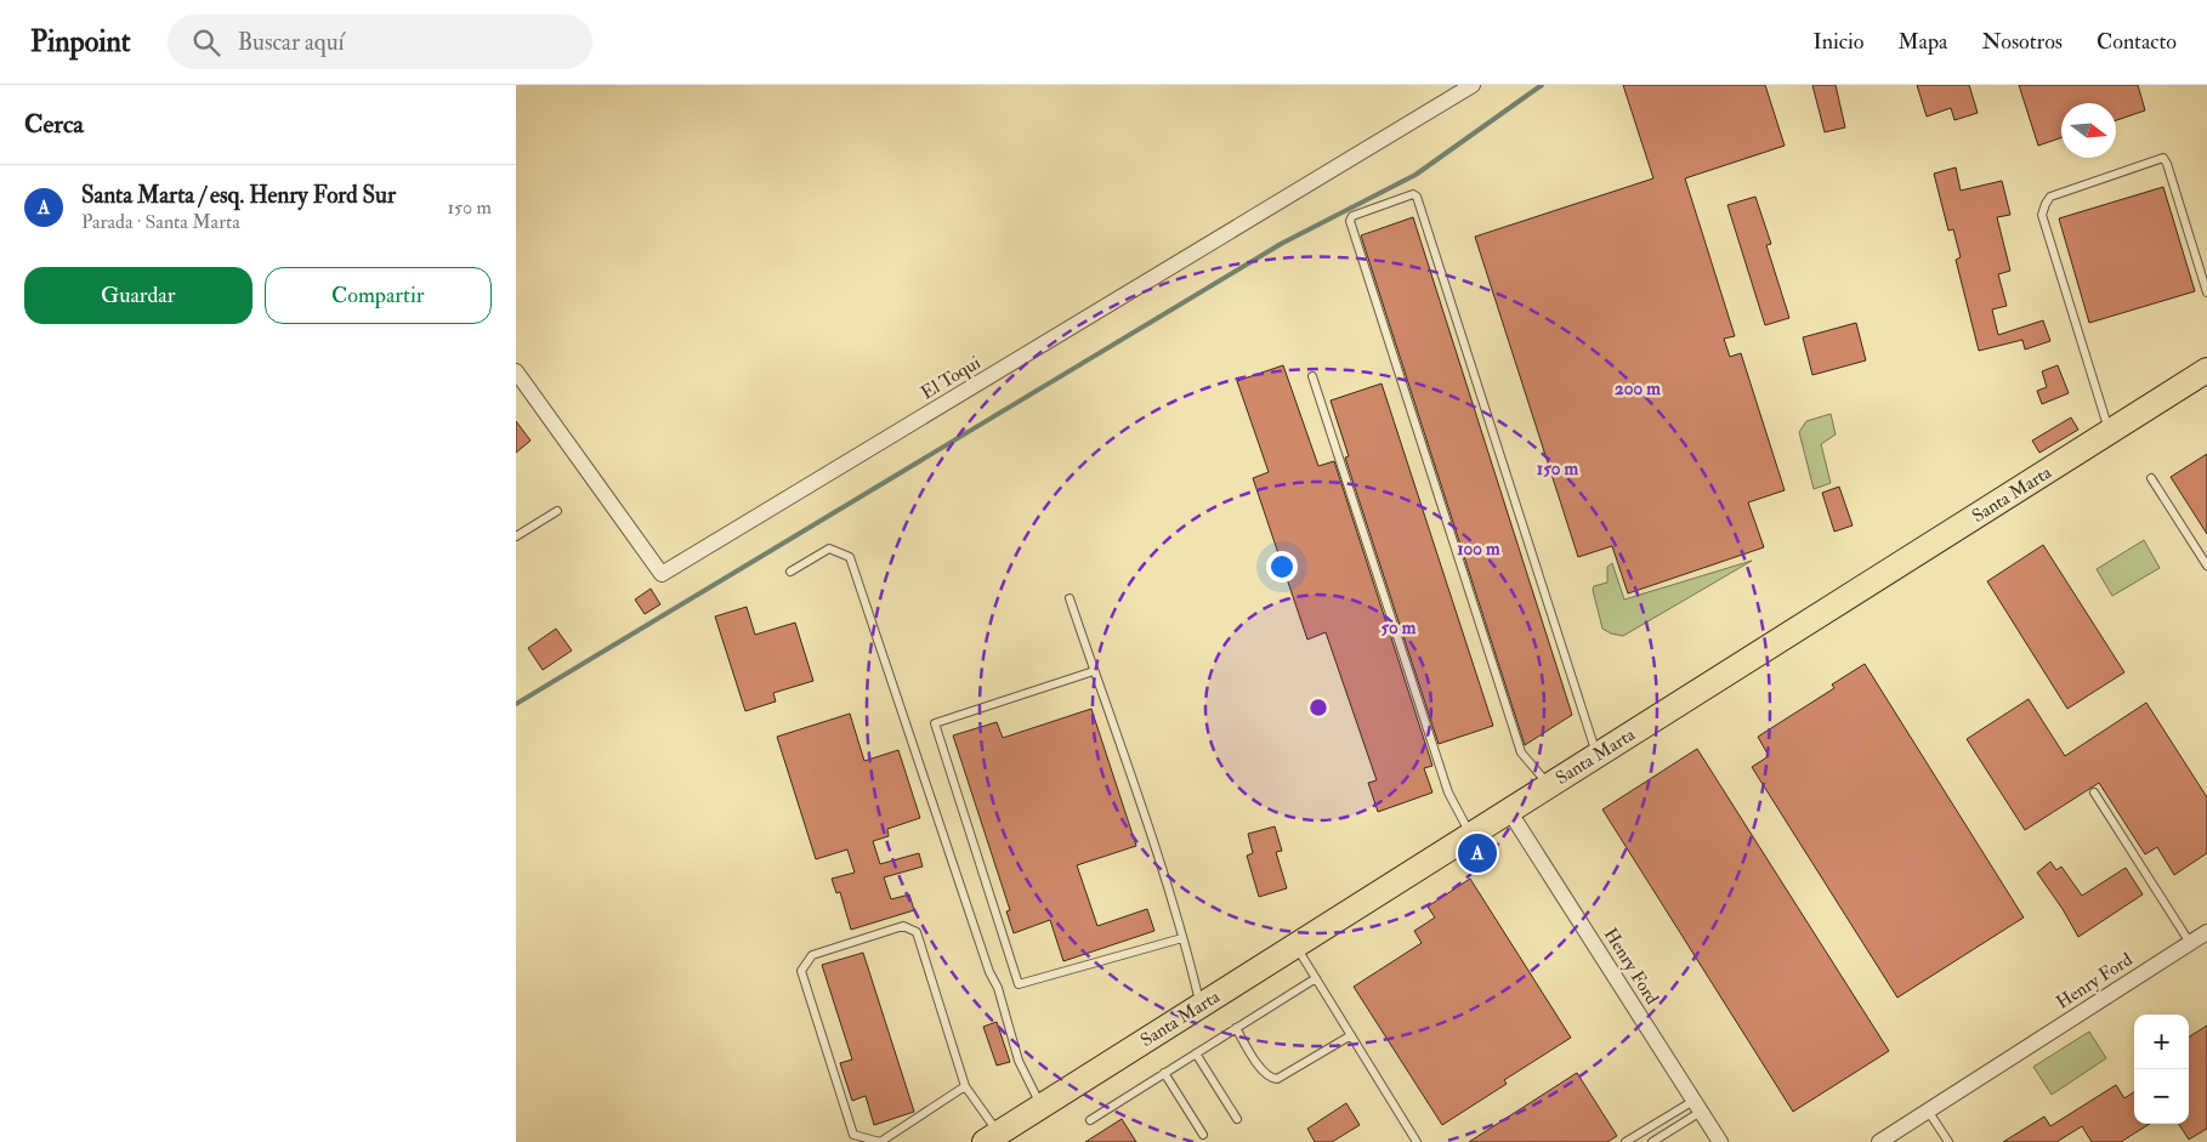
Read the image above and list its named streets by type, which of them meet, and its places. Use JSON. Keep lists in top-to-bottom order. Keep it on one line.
{"streets":{"main road":["Santa Marta"],"street":["El Toqui","Henry Ford"]},"crossings":[["Santa Marta","Henry Ford"]],"north":"right","page":{"header":"Pinpoint","search":"Buscar aquí","nav":["Inicio","Mapa","Nosotros","Contacto"],"heading":"Cerca","list":[{"mark":"A","name":"Santa Marta / esq. Henry Ford Sur","note":"Parada · Santa Marta","value":"150 m"}],"buttons":["Guardar","Compartir"],"pins":"A","map_buttons":["+","−"]},"rings":["200 m","150 m","100 m","50 m"]}
